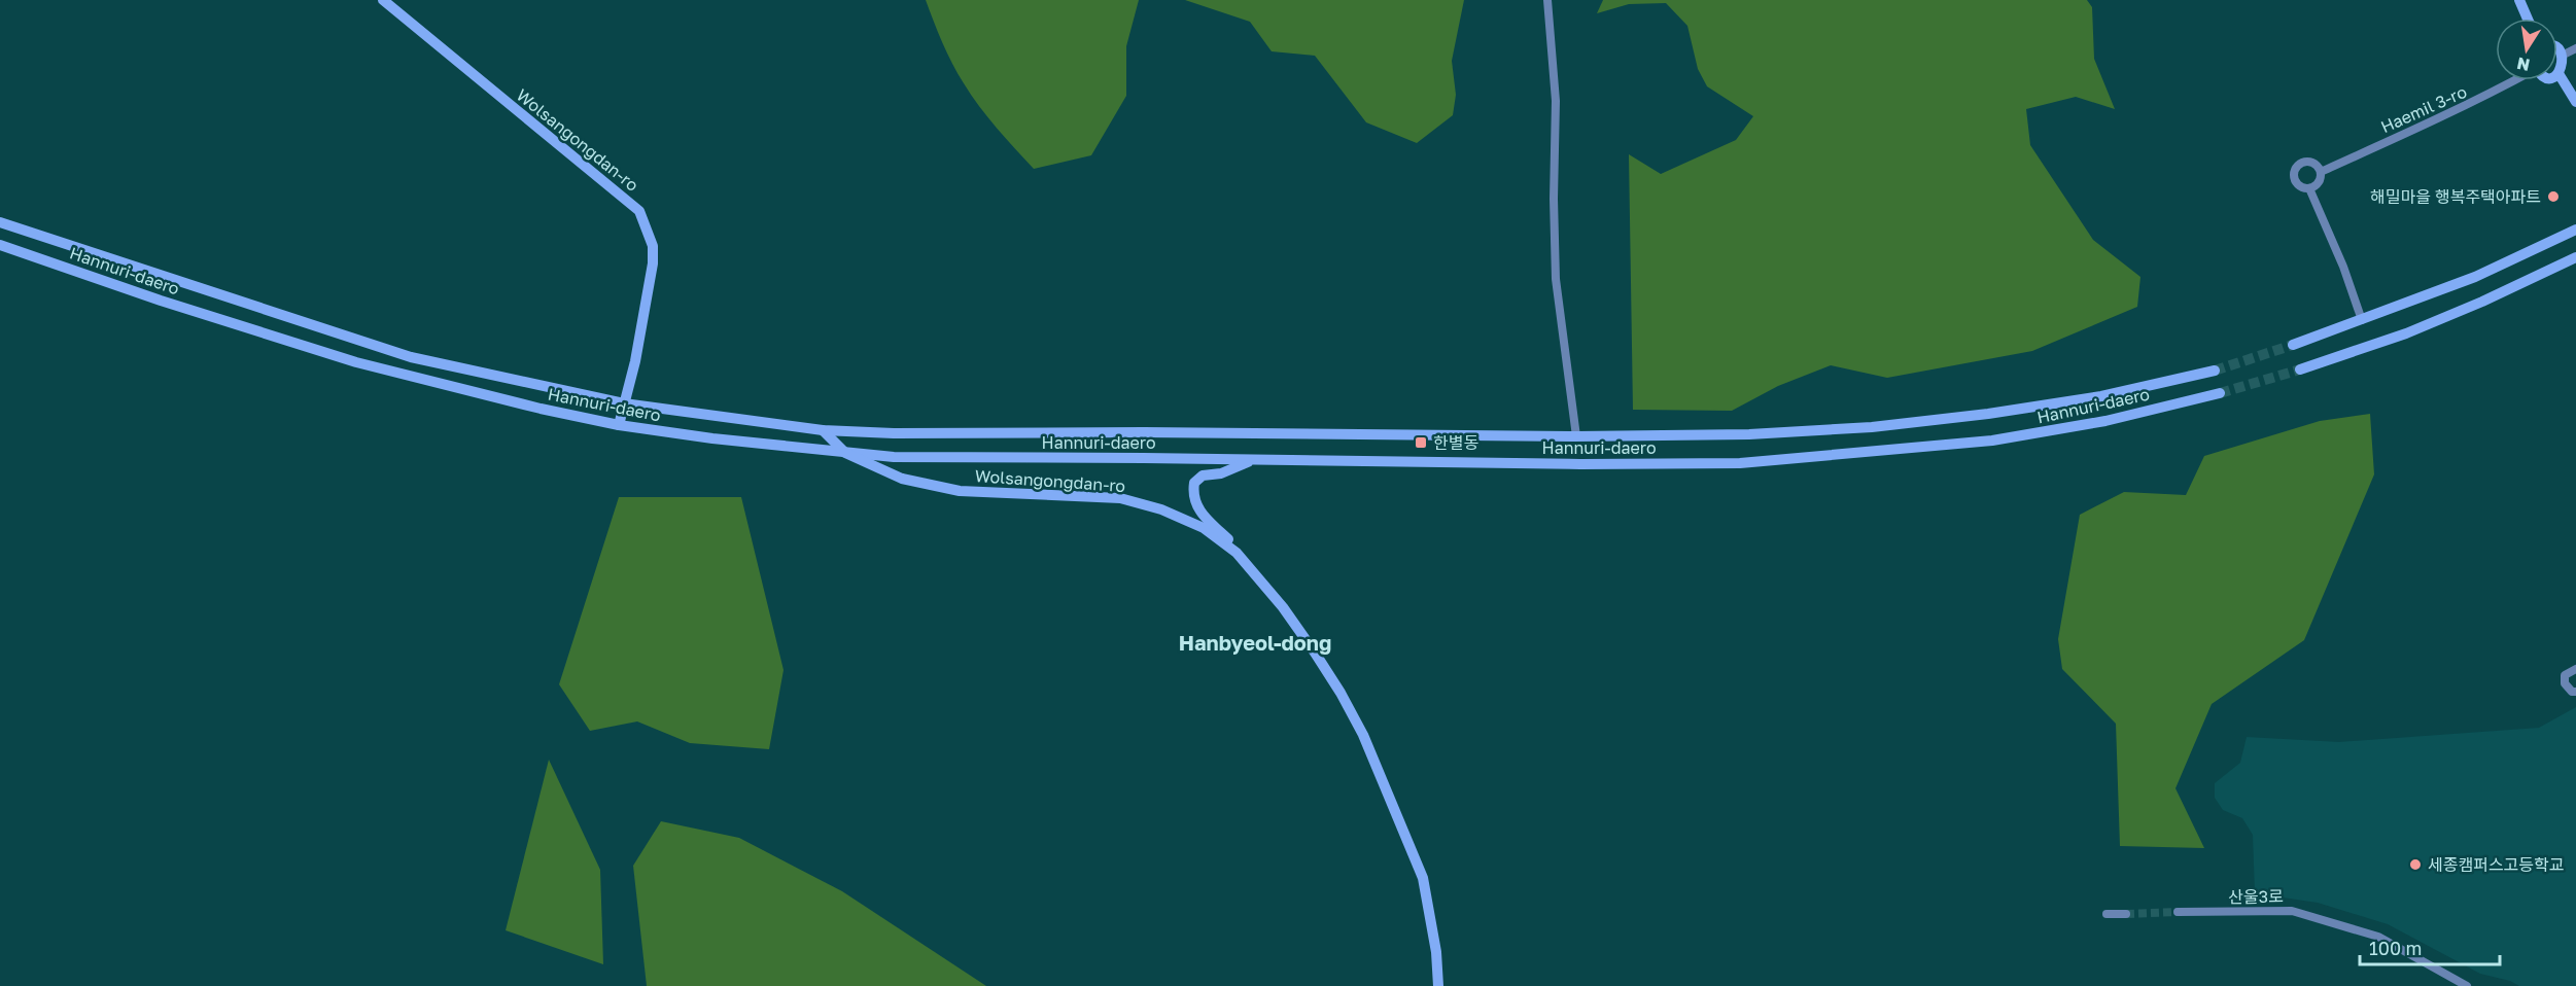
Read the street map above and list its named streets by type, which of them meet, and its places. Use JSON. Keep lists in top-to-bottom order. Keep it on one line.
{"streets":{"street":["Haemil 3-ro","Wolsangongdan-ro","Hannuri-daero","산울3로"]},"crossings":[["Wolsangongdan-ro","Hannuri-daero"]],"districts":["Hanbyeol-dong"],"places":{"other":["해밀마을 행복주택아파트","세종캠퍼스고등학교"],"transit":["한별동"]},"scale_bar":"100 m","north":"bottom"}
